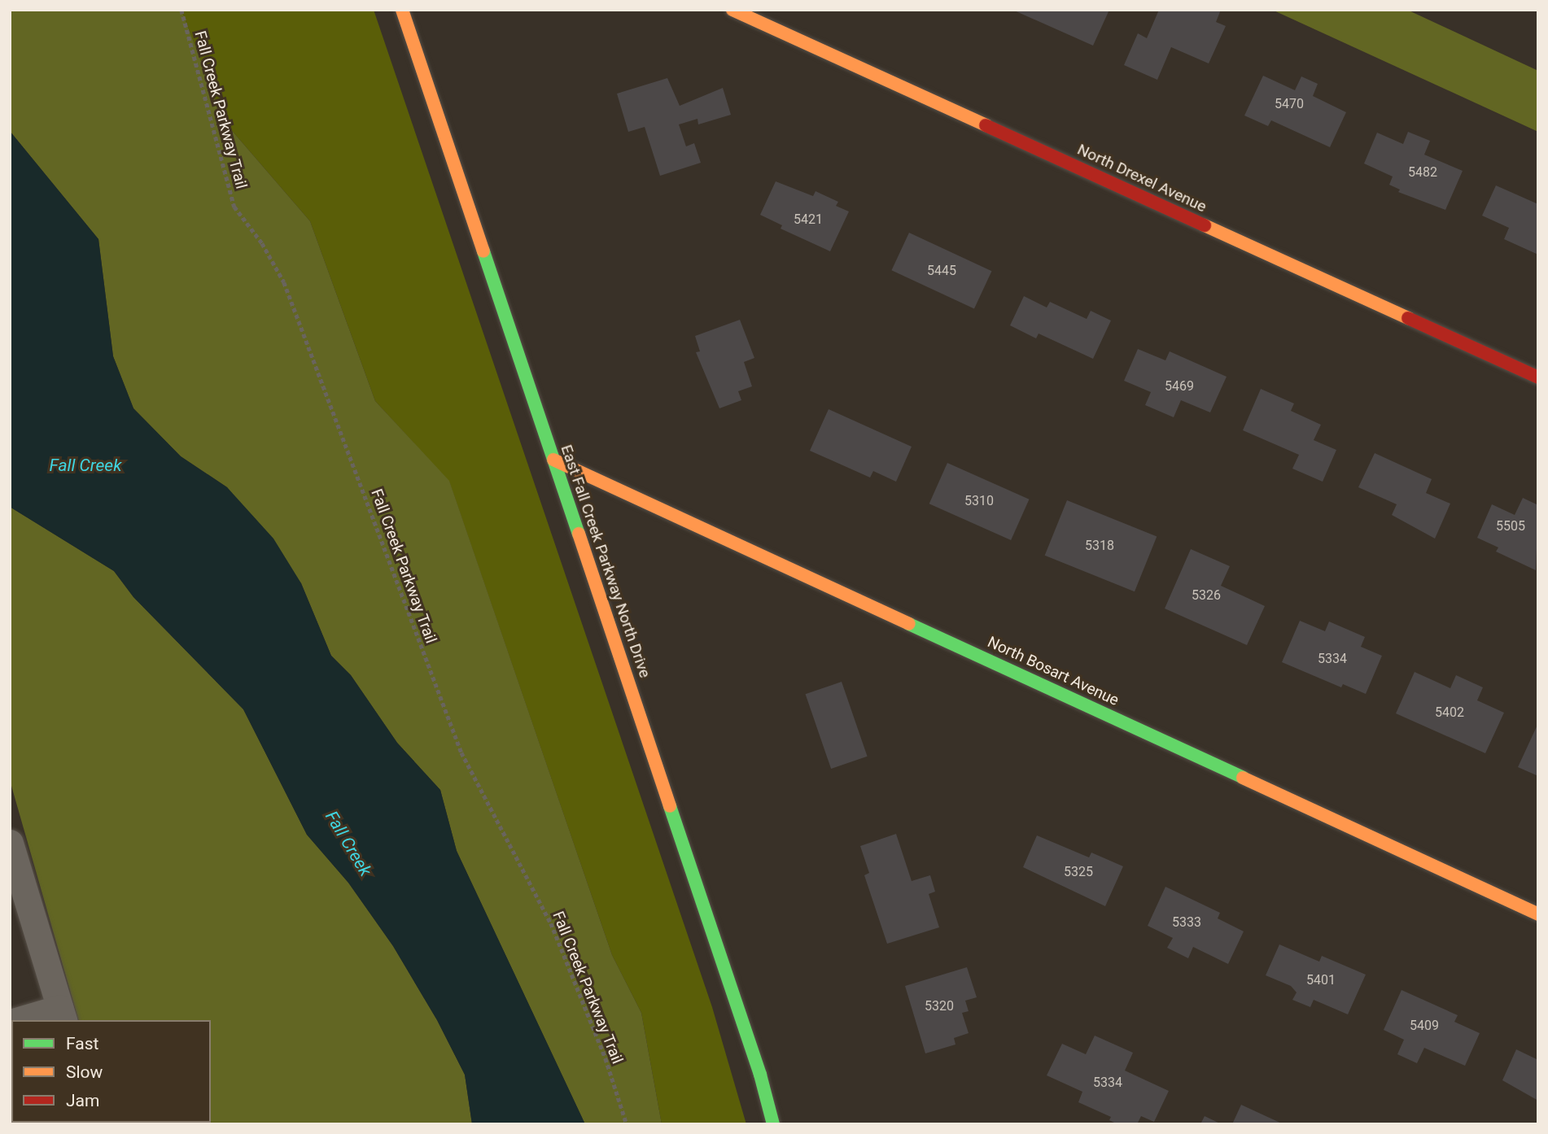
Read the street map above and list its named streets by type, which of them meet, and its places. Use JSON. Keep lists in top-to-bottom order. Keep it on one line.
{"streets":{"street":["North Drexel Avenue","East Fall Creek Parkway North Drive","North Bosart Avenue"],"path":["Fall Creek Parkway Trail"]},"crossings":[["East Fall Creek Parkway North Drive","North Bosart Avenue"]],"water":["Fall Creek"],"house_numbers":["5470","5482","5421","5445","5469","5310","5505","5318","5326","5334","5402","5325","5333","5401","5320","5409","5334"],"legend":["Fast","Slow","Jam"]}
